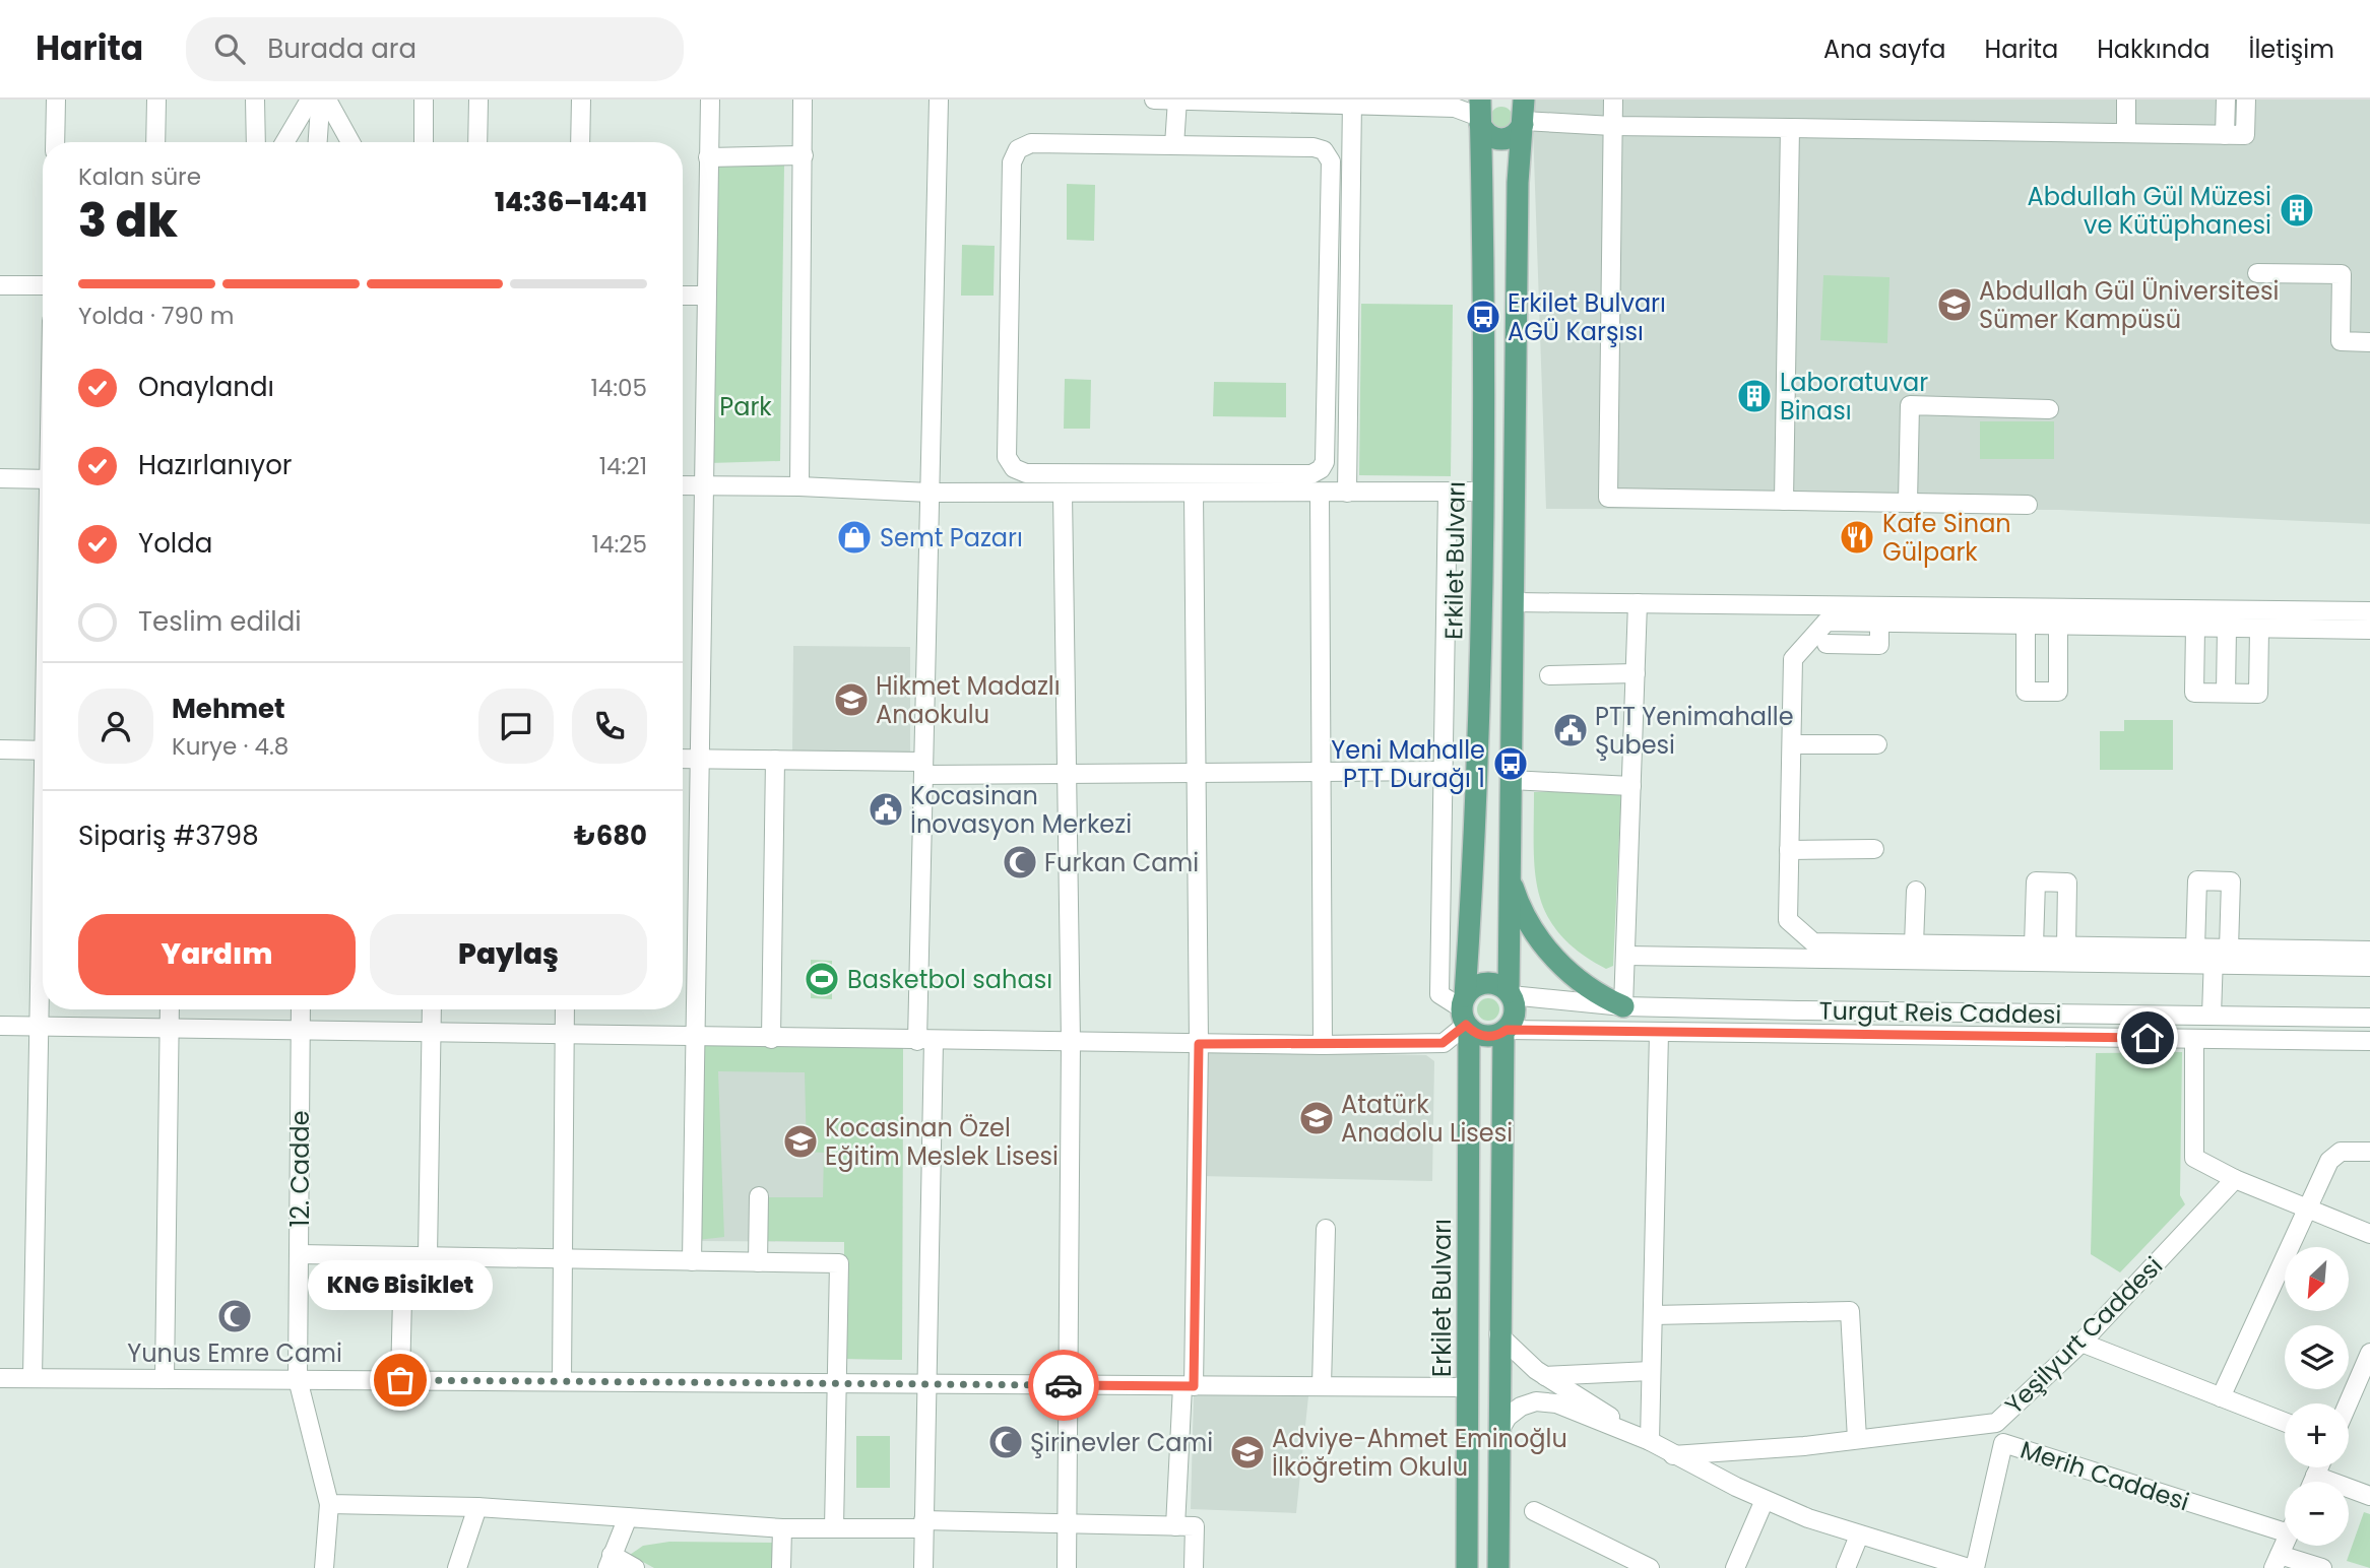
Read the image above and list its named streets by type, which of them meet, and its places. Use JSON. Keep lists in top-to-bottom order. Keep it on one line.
{"streets":{"main road":["Erkilet Bulvarı"],"street":["Turgut Reis Caddesi","12. Cadde","Yeşilyurt Caddesi","Merih Caddesi"]},"crossings":[["Erkilet Bulvarı","Turgut Reis Caddesi"]],"parks":["Park"],"places":{"building":["Abdullah Gül Müzesi ve Kütüphanesi","Laboratuvar Binası"],"school or university":["Abdullah Gül Üniversitesi Sümer Kampüsü","Hikmet Madazlı Anaokulu","Atatürk Anadolu Lisesi","Kocasinan Özel Eğitim Meslek Lisesi","Adviye-Ahmet Eminoğlu İlköğretim Okulu"],"bus stop":["Erkilet Bulvarı AGÜ Karşısı","Yeni Mahalle PTT Durağı 1"],"shop":["Semt Pazarı"],"restaurant":["Kafe Sinan Gülpark"],"public building":["PTT Yenimahalle Şubesi","Kocasinan İnovasyon Merkezi"],"mosque":["Furkan Cami","Yunus Emre Cami","Şirinevler Cami"],"sports":["Basketbol sahası"],"other":["KNG Bisiklet"]},"north":"bottom left","page":{"header":"Harita","search":"Burada ara","nav":["Ana sayfa","Harita","Hakkında","İletişim"],"heading":["3 dk","Kalan süre","14:36–14:41"],"panel":["Mehmet","Kurye · 4.8","Sipariş #3798","₺680"],"bar":"Yolda · 790 m","list":[["Onaylandı","14:05"],["Hazırlanıyor","14:21"],["Yolda","14:25"],"Teslim edildi"],"buttons":["Yardım","Paylaş"],"map_buttons":["+","−"],"bubble":"KNG Bisiklet"}}
